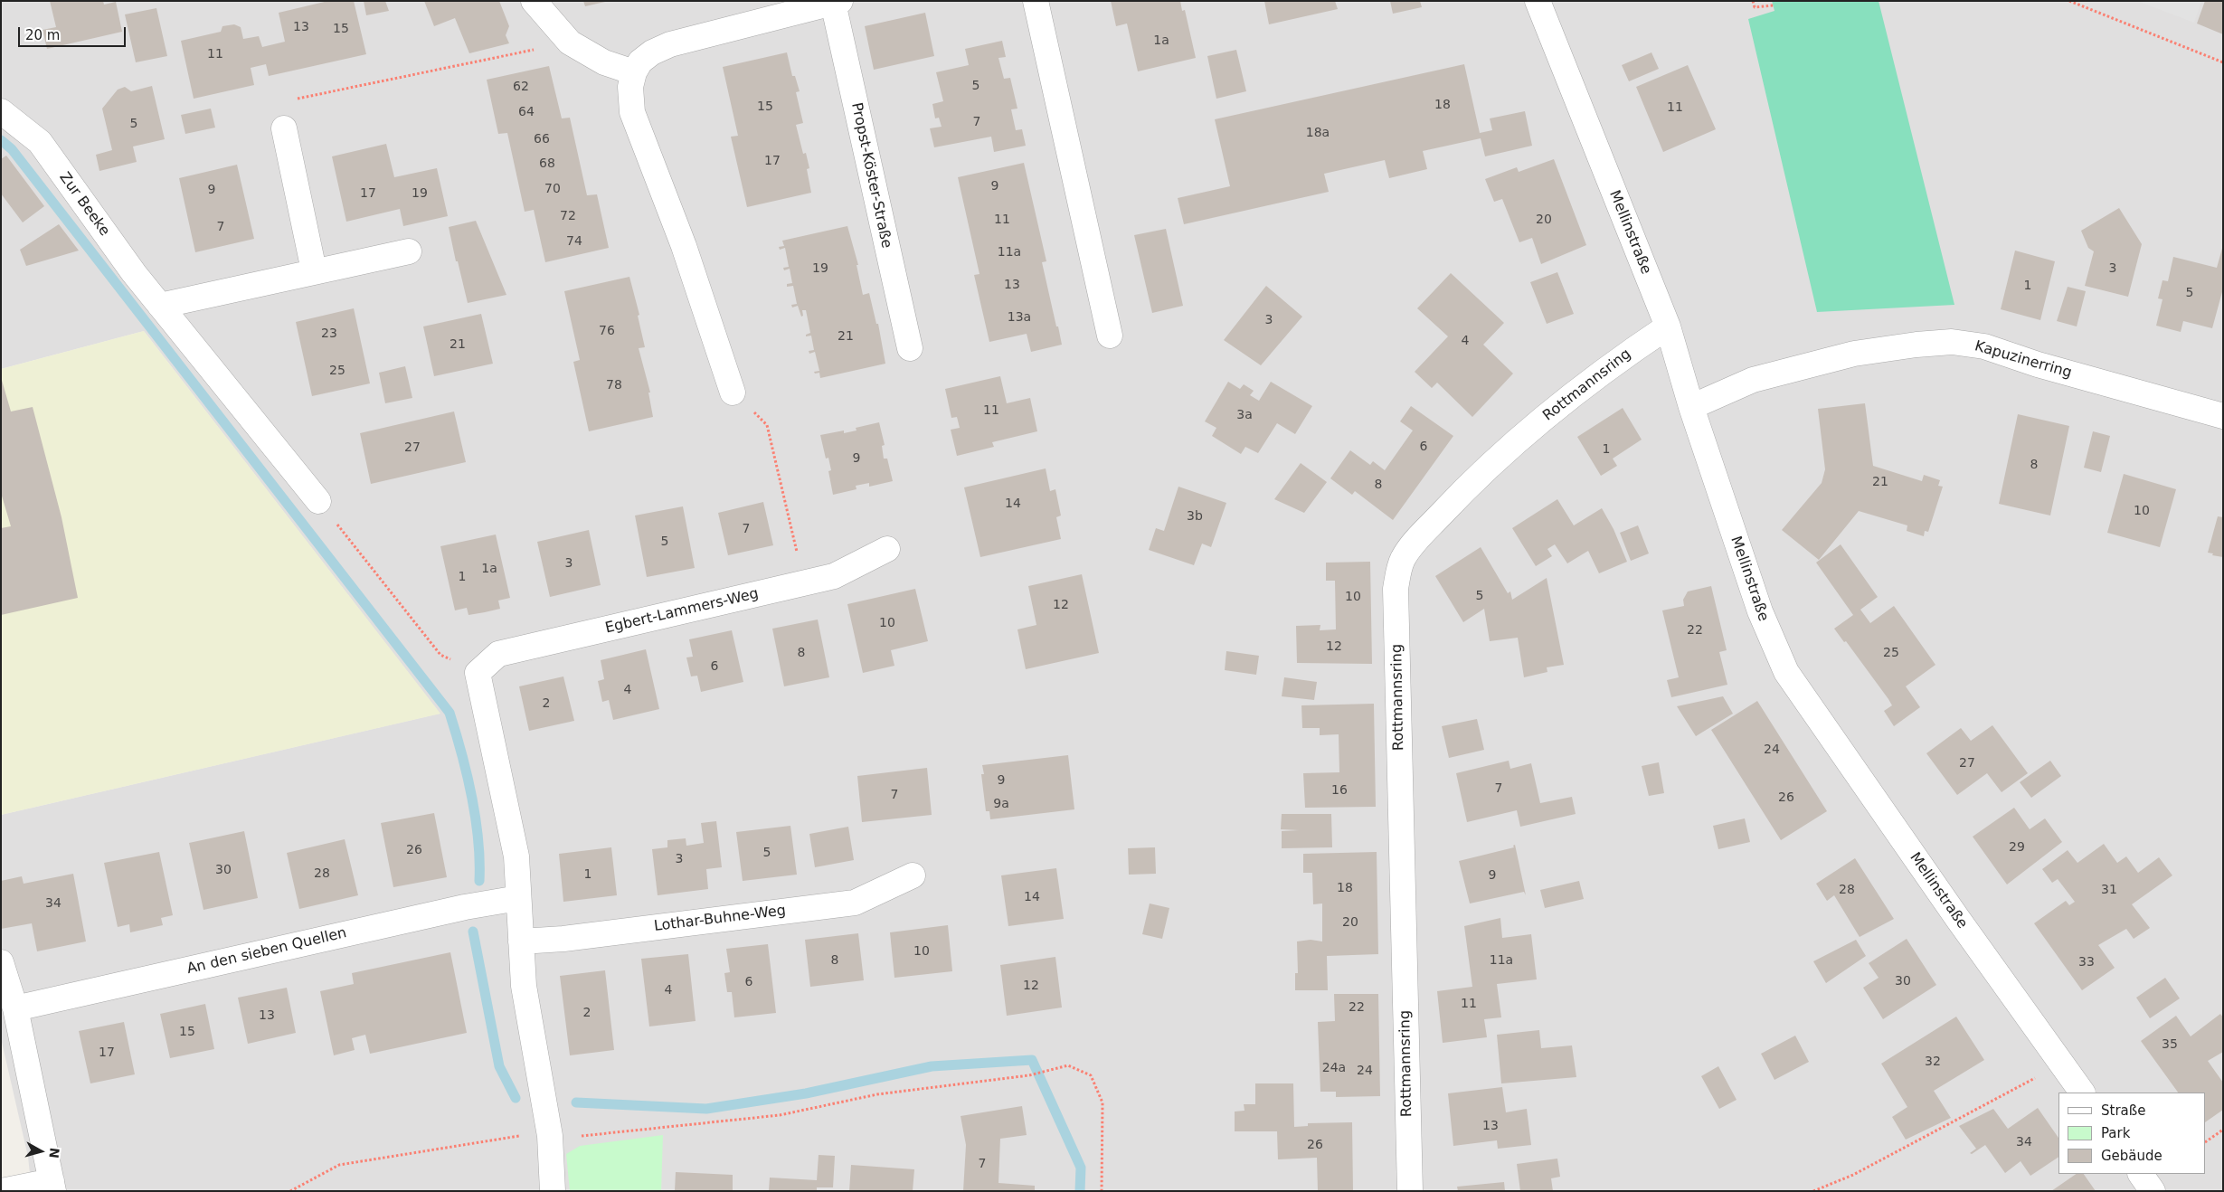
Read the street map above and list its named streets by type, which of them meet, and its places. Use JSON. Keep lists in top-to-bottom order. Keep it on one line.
{"streets":{"street":["Propst-Köster-Straße","Zur Beeke","Mellinstraße","Kapuzinerring","Rottmannsring","Egbert-Lammers-Weg","Lothar-Buhne-Weg","An den sieben Quellen"]},"crossings":[["Mellinstraße","Kapuzinerring"],["Mellinstraße","Rottmannsring"]],"house_numbers":["13","15","1a","11","5","62","18","15","11","64","7","5","18a","66","17","68","9","70","9","17","19","72","11","20","7","74","11a","19","3","13","1","5","13a","3","76","23","21","4","21","25","78","11","3a","6","27","1","9","8","21","8","14","10","3b","7","5","3","1a","1","5","10","12","10","22","12","8","25","6","4","2","24","27","9","7","16","7","26","9a","29","26","5","3","30","28","1","9","18","28","31","14","34","20","10","8","11a","33","30","6","12","4","11","22","2","13","15","35","17","32","24a","24","13","34","26","7"],"legend":["Straße","Park","Gebäude"],"scale_bar":"20 m","north":"right"}
